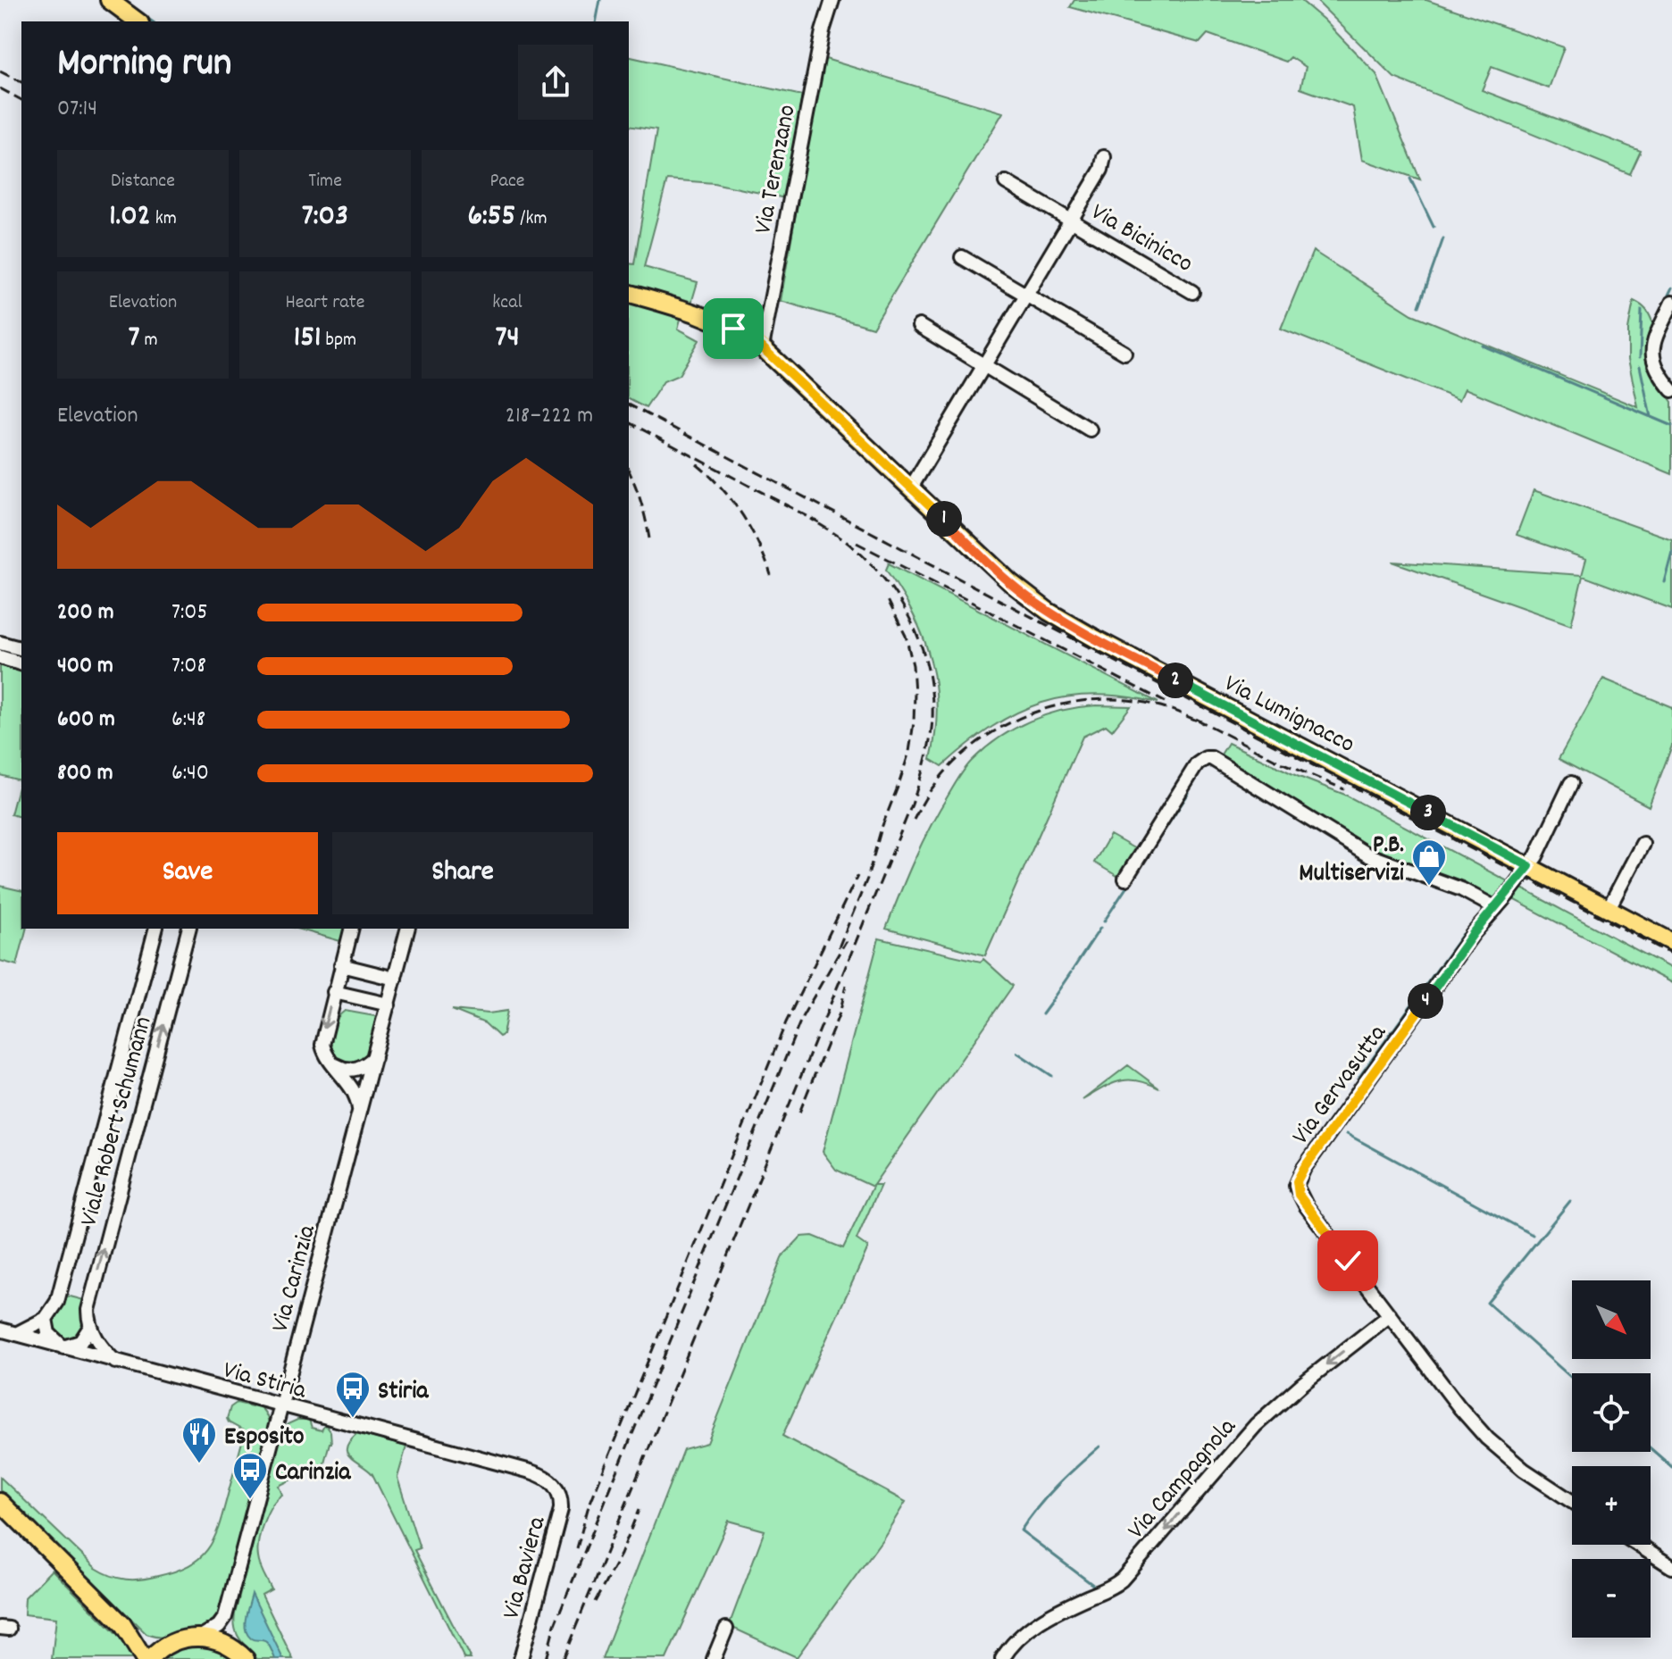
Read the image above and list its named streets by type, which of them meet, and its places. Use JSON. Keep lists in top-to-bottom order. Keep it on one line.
{"streets":{"main road":["Via Lumignacco"],"street":["Via Terenzano","Via Bicinicco","Via Gervasutta","Viale Robert Schumann","Via Carinzia","Via Stiria","Via Campagnola","Via Baviera"]},"crossings":[["Via Terenzano","Via Lumignacco"],["Via Bicinicco","Via Lumignacco"],["Via Lumignacco","Via Gervasutta"],["Via Gervasutta","Via Campagnola"],["Via Carinzia","Via Stiria"],["Via Stiria","Via Baviera"]],"one_way":["Via Campagnola"],"places":{"shop":["P.B. Multiservizi"],"bus stop":["Stiria","Carinzia"],"restaurant":["Esposito"]},"north":"bottom right","page":{"heading":["Morning run","07:14"],"stats":[["Distance","1.02 km"],["Time","7:03"],["Pace","6:55 /km"],["Elevation","7 m"],["Heart rate","151 bpm"],["kcal","74"]],"chart":["Elevation","218–222 m"],"pins":["1","2","3","4"],"list":[{"name":"200 m","note":"7:05"},{"name":"400 m","note":"7:08"},{"name":"600 m","note":"6:48"},{"name":"800 m","note":"6:40"}],"buttons":["Save","Share"],"map_buttons":["+","−"]}}
